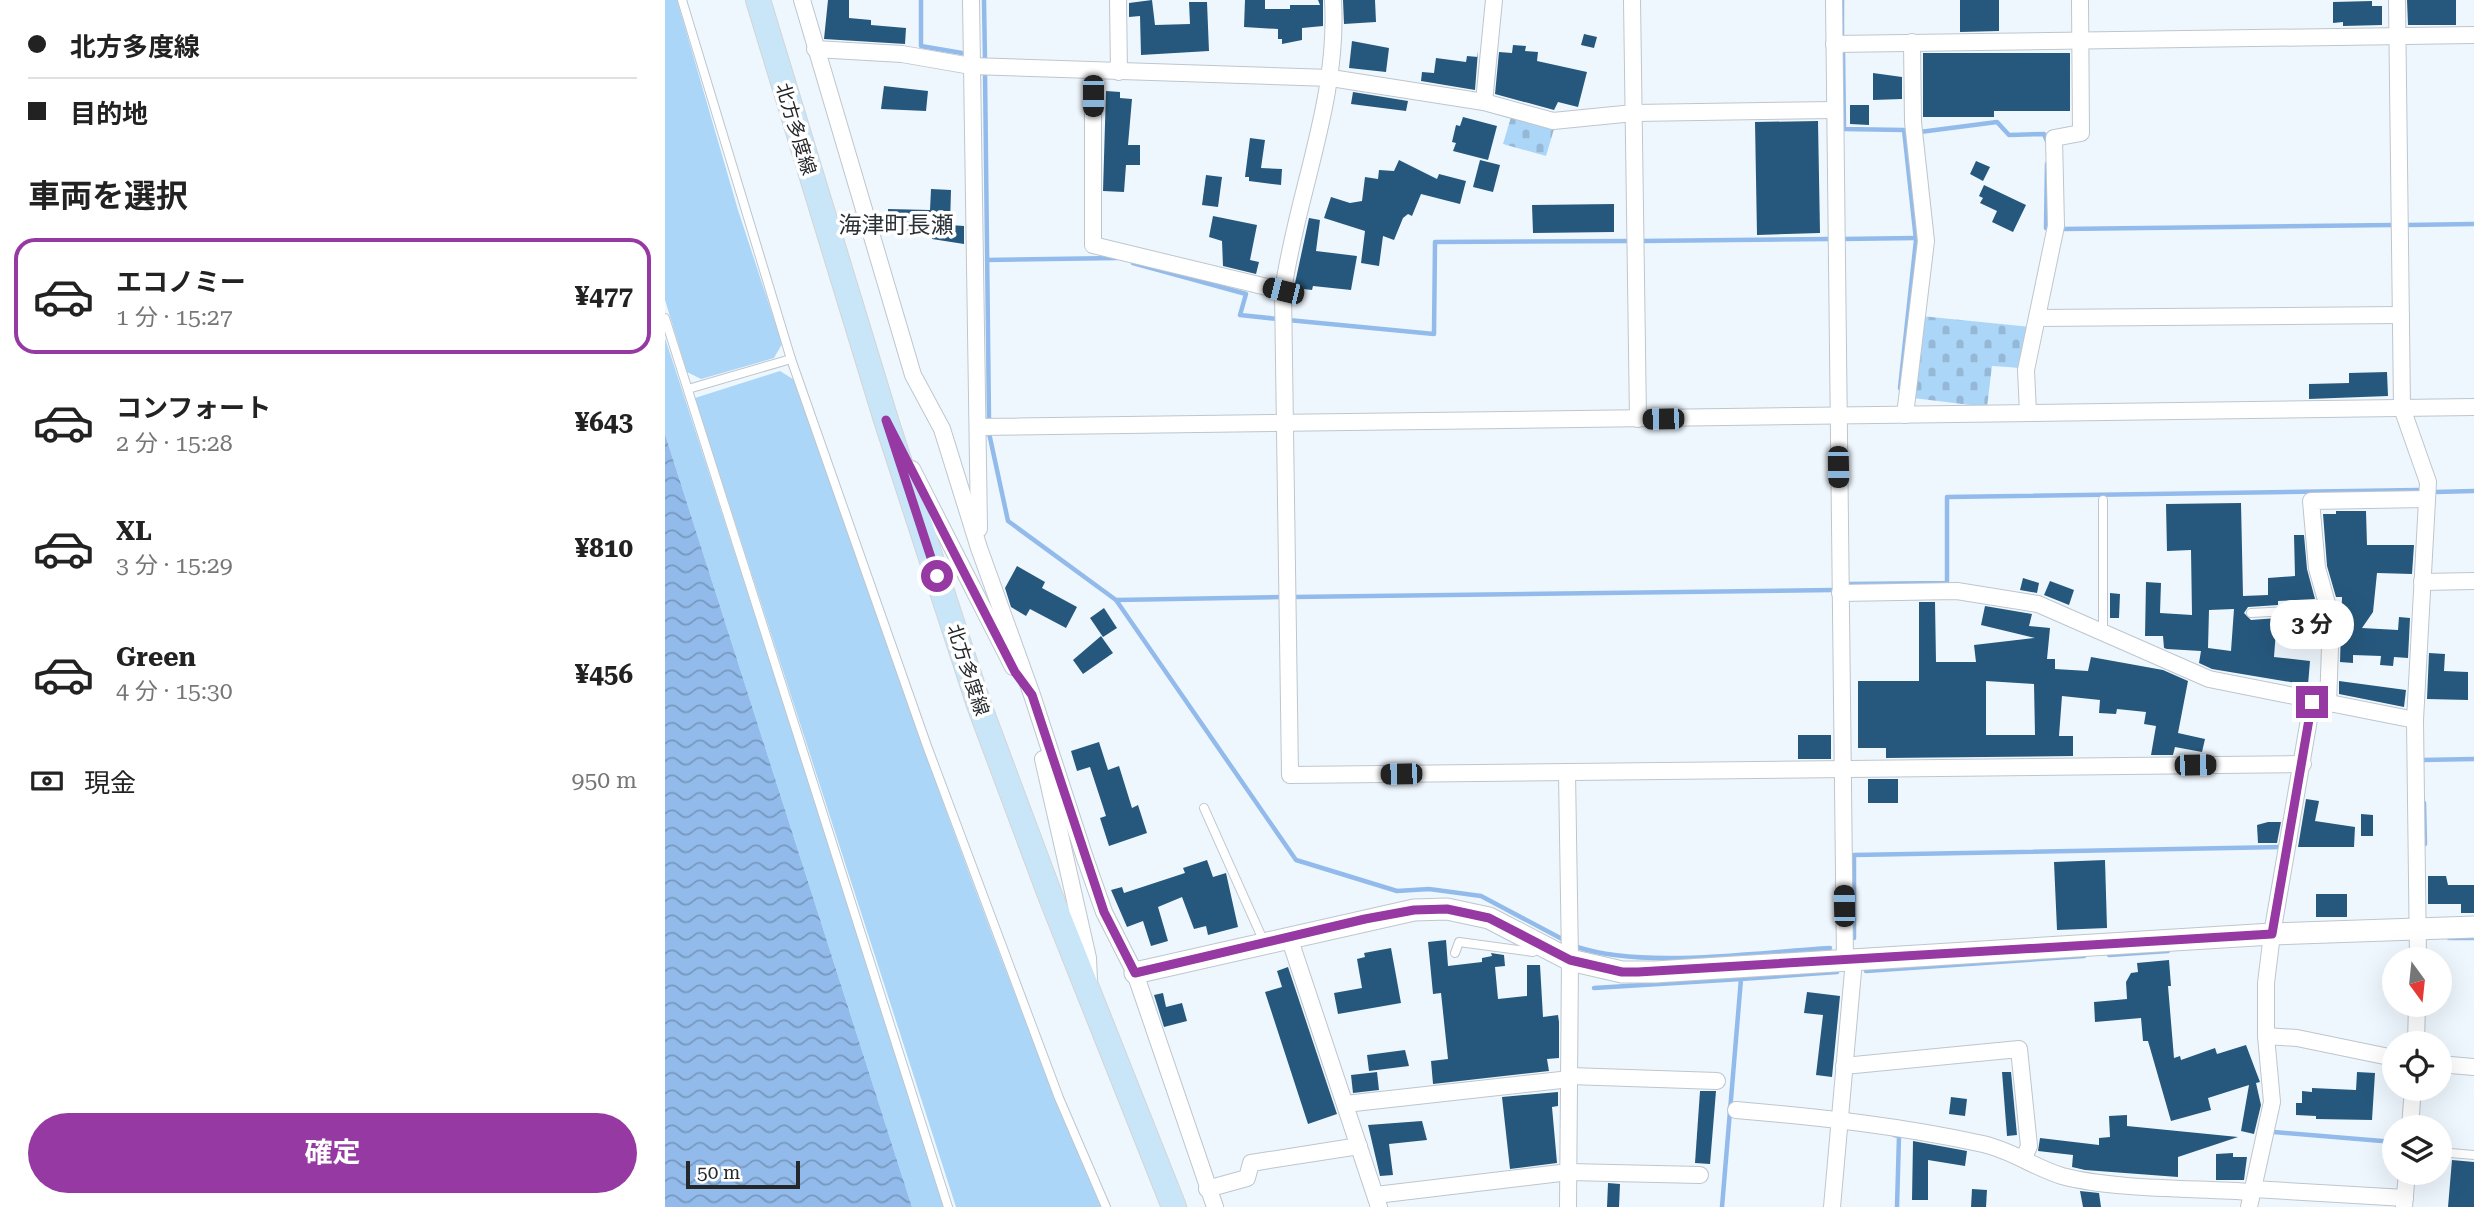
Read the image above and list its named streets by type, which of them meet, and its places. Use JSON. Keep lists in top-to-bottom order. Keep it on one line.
{"streets":{"main road":["北方多度線"]},"districts":["海津町長瀬"],"scale_bar":"50 m","north":"bottom","page":{"banner":["北方多度線","目的地"],"heading":"車両を選択","list":[{"name":"エコノミー","note":"1 分 · 15:27","value":"¥477"},{"name":"コンフォート","note":"2 分 · 15:28","value":"¥643"},{"name":"XL","note":"3 分 · 15:29","value":"¥810"},{"name":"Green","note":"4 分 · 15:30","value":"¥456"}],"bubble":"3 分","pay":["現金","950 m"],"buttons":"確定","scale":"50 m"}}
